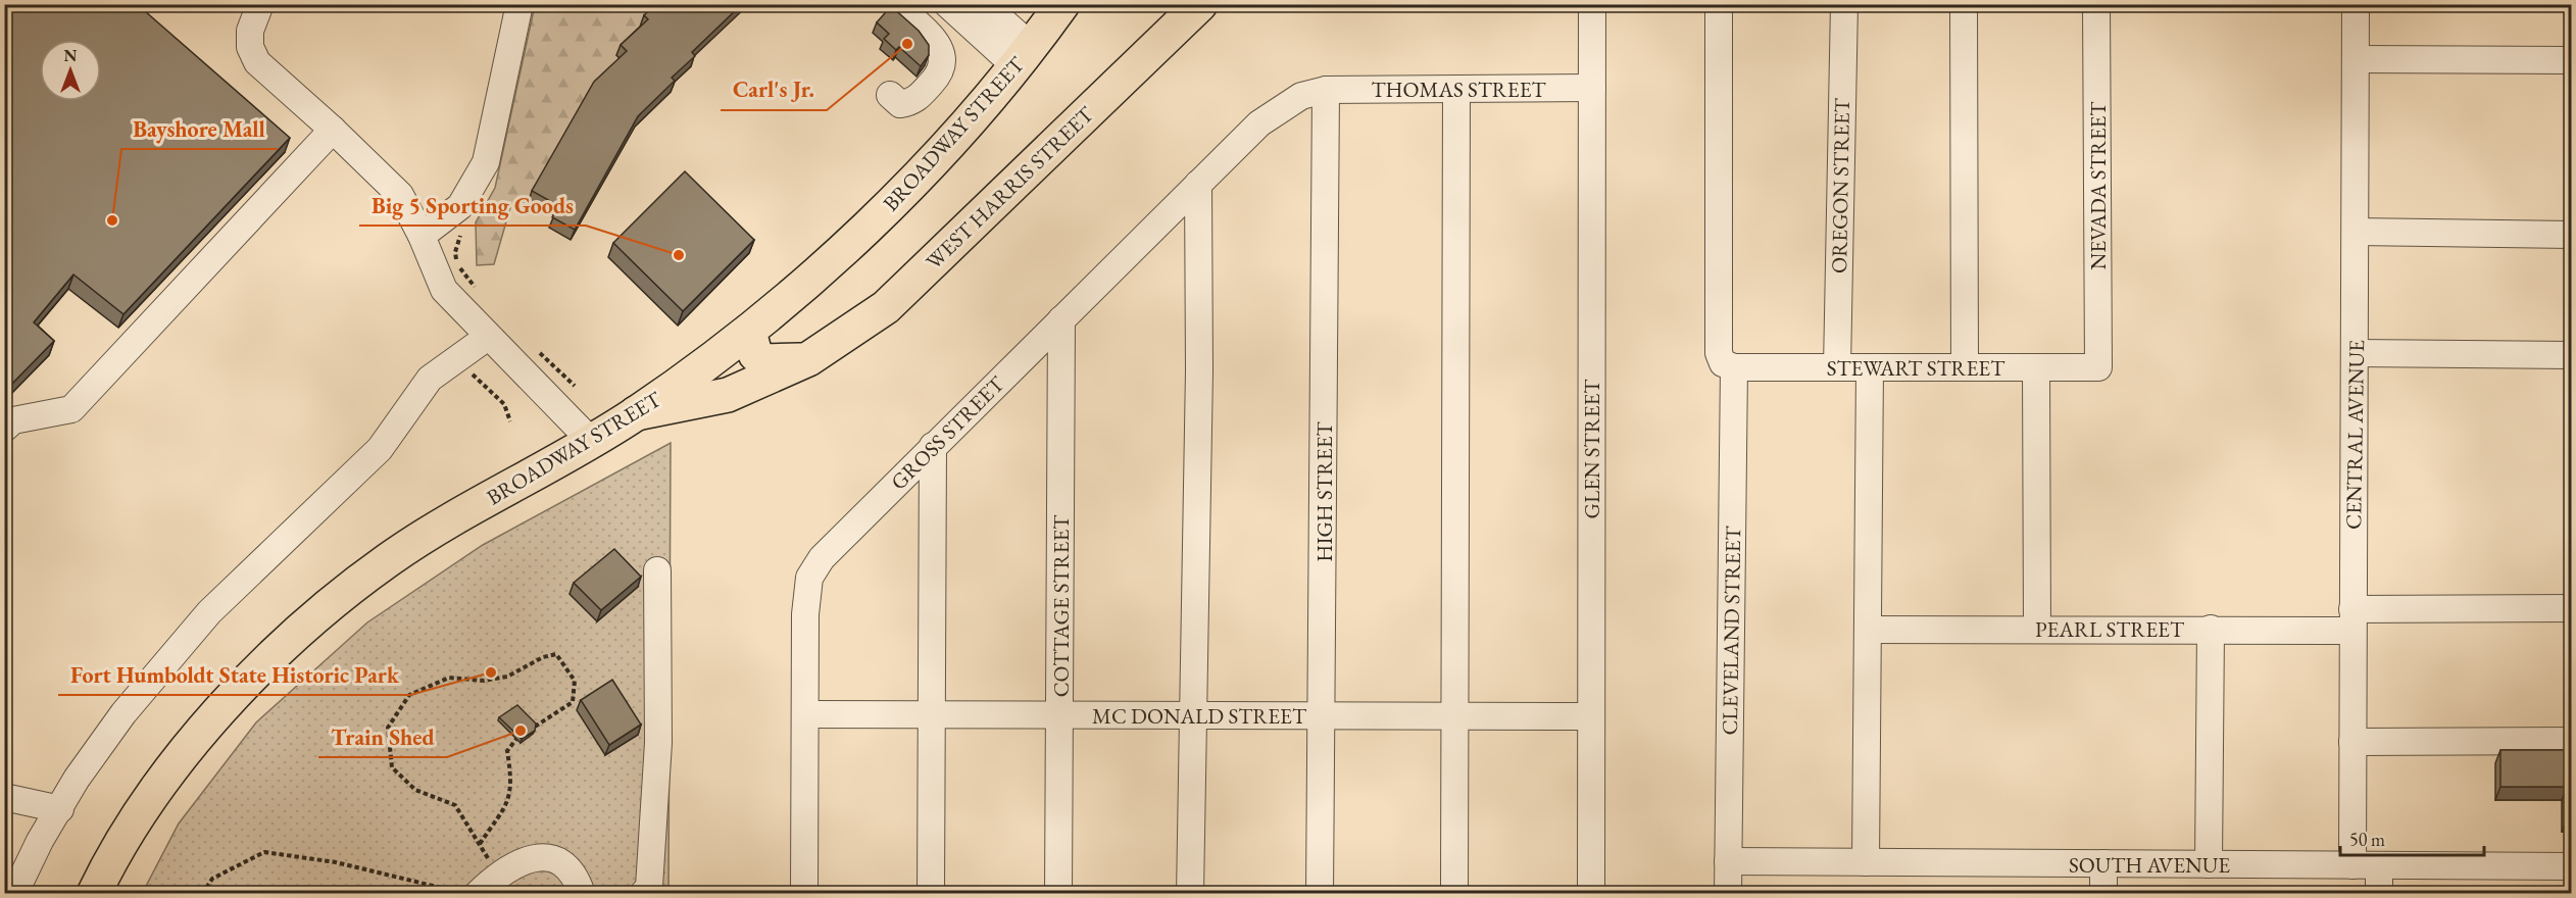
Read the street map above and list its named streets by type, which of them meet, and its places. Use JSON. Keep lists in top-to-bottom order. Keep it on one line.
{"streets":{"main road":["BROADWAY STREET","WEST HARRIS STREET"],"street":["THOMAS STREET","OREGON STREET","NEVADA STREET","STEWART STREET","GROSS STREET","CENTRAL AVENUE","GLEN STREET","HIGH STREET","COTTAGE STREET","PEARL STREET","CLEVELAND STREET","MC DONALD STREET","SOUTH AVENUE"]},"crossings":[["THOMAS STREET","GROSS STREET"],["THOMAS STREET","GLEN STREET"],["THOMAS STREET","HIGH STREET"],["BROADWAY STREET","WEST HARRIS STREET"],["OREGON STREET","STEWART STREET"],["NEVADA STREET","STEWART STREET"],["STEWART STREET","CLEVELAND STREET"],["GROSS STREET","HIGH STREET"],["GROSS STREET","COTTAGE STREET"],["GROSS STREET","MC DONALD STREET"],["CENTRAL AVENUE","PEARL STREET"],["CENTRAL AVENUE","SOUTH AVENUE"],["GLEN STREET","MC DONALD STREET"],["HIGH STREET","MC DONALD STREET"],["COTTAGE STREET","MC DONALD STREET"],["CLEVELAND STREET","SOUTH AVENUE"]],"places":["Carl's Jr.","Bayshore Mall","Big 5 Sporting Goods","Fort Humboldt State Historic Park","Train Shed"],"scale_bar":"50 m","north":"top"}
